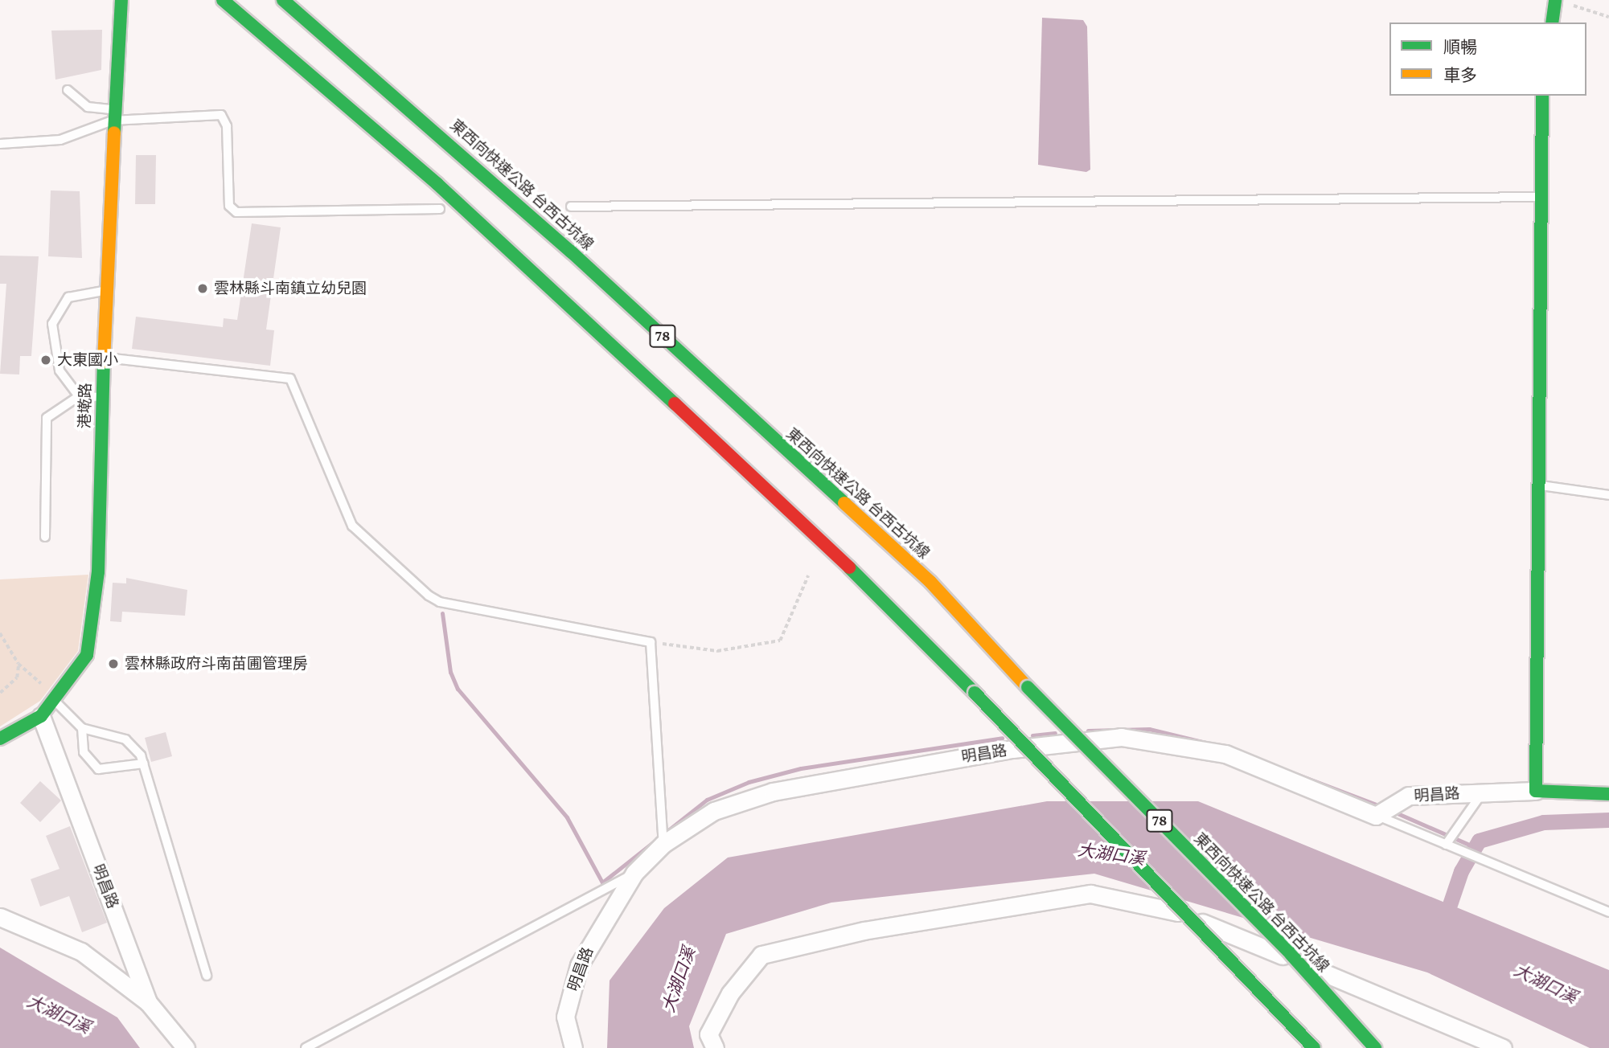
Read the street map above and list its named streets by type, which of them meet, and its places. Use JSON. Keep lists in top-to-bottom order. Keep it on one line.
{"streets":{"main road":["東西向快速公路 台西古坑線","78","港墘路"],"street":["明昌路"]},"crossings":[["港墘路","明昌路"]],"water":["大湖口溪"],"places":["雲林縣斗南鎮立幼兒園","大東國小","雲林縣政府斗南苗圃管理房"],"legend":["順暢","車多"]}
